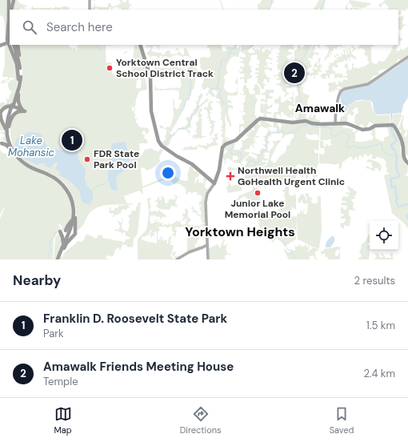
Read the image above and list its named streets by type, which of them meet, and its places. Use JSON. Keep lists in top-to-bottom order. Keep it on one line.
{"districts":["Amawalk","Yorktown Heights"],"water":["Lake Mohansic"],"places":{"other":["Yorktown Central School District Track","FDR State Park Pool","Junior Lake Memorial Pool"],"health":["Northwell Health GoHealth Urgent Clinic"]},"page":{"search":"Search here","pins":["2","1"],"heading":["Nearby","2 results"],"list":[{"mark":"1","name":"Franklin D. Roosevelt State Park","note":"Park","value":"1.5 km"},{"mark":"2","name":"Amawalk Friends Meeting House","note":"Temple","value":"2.4 km"}],"nav":["Map","Directions","Saved"]}}
